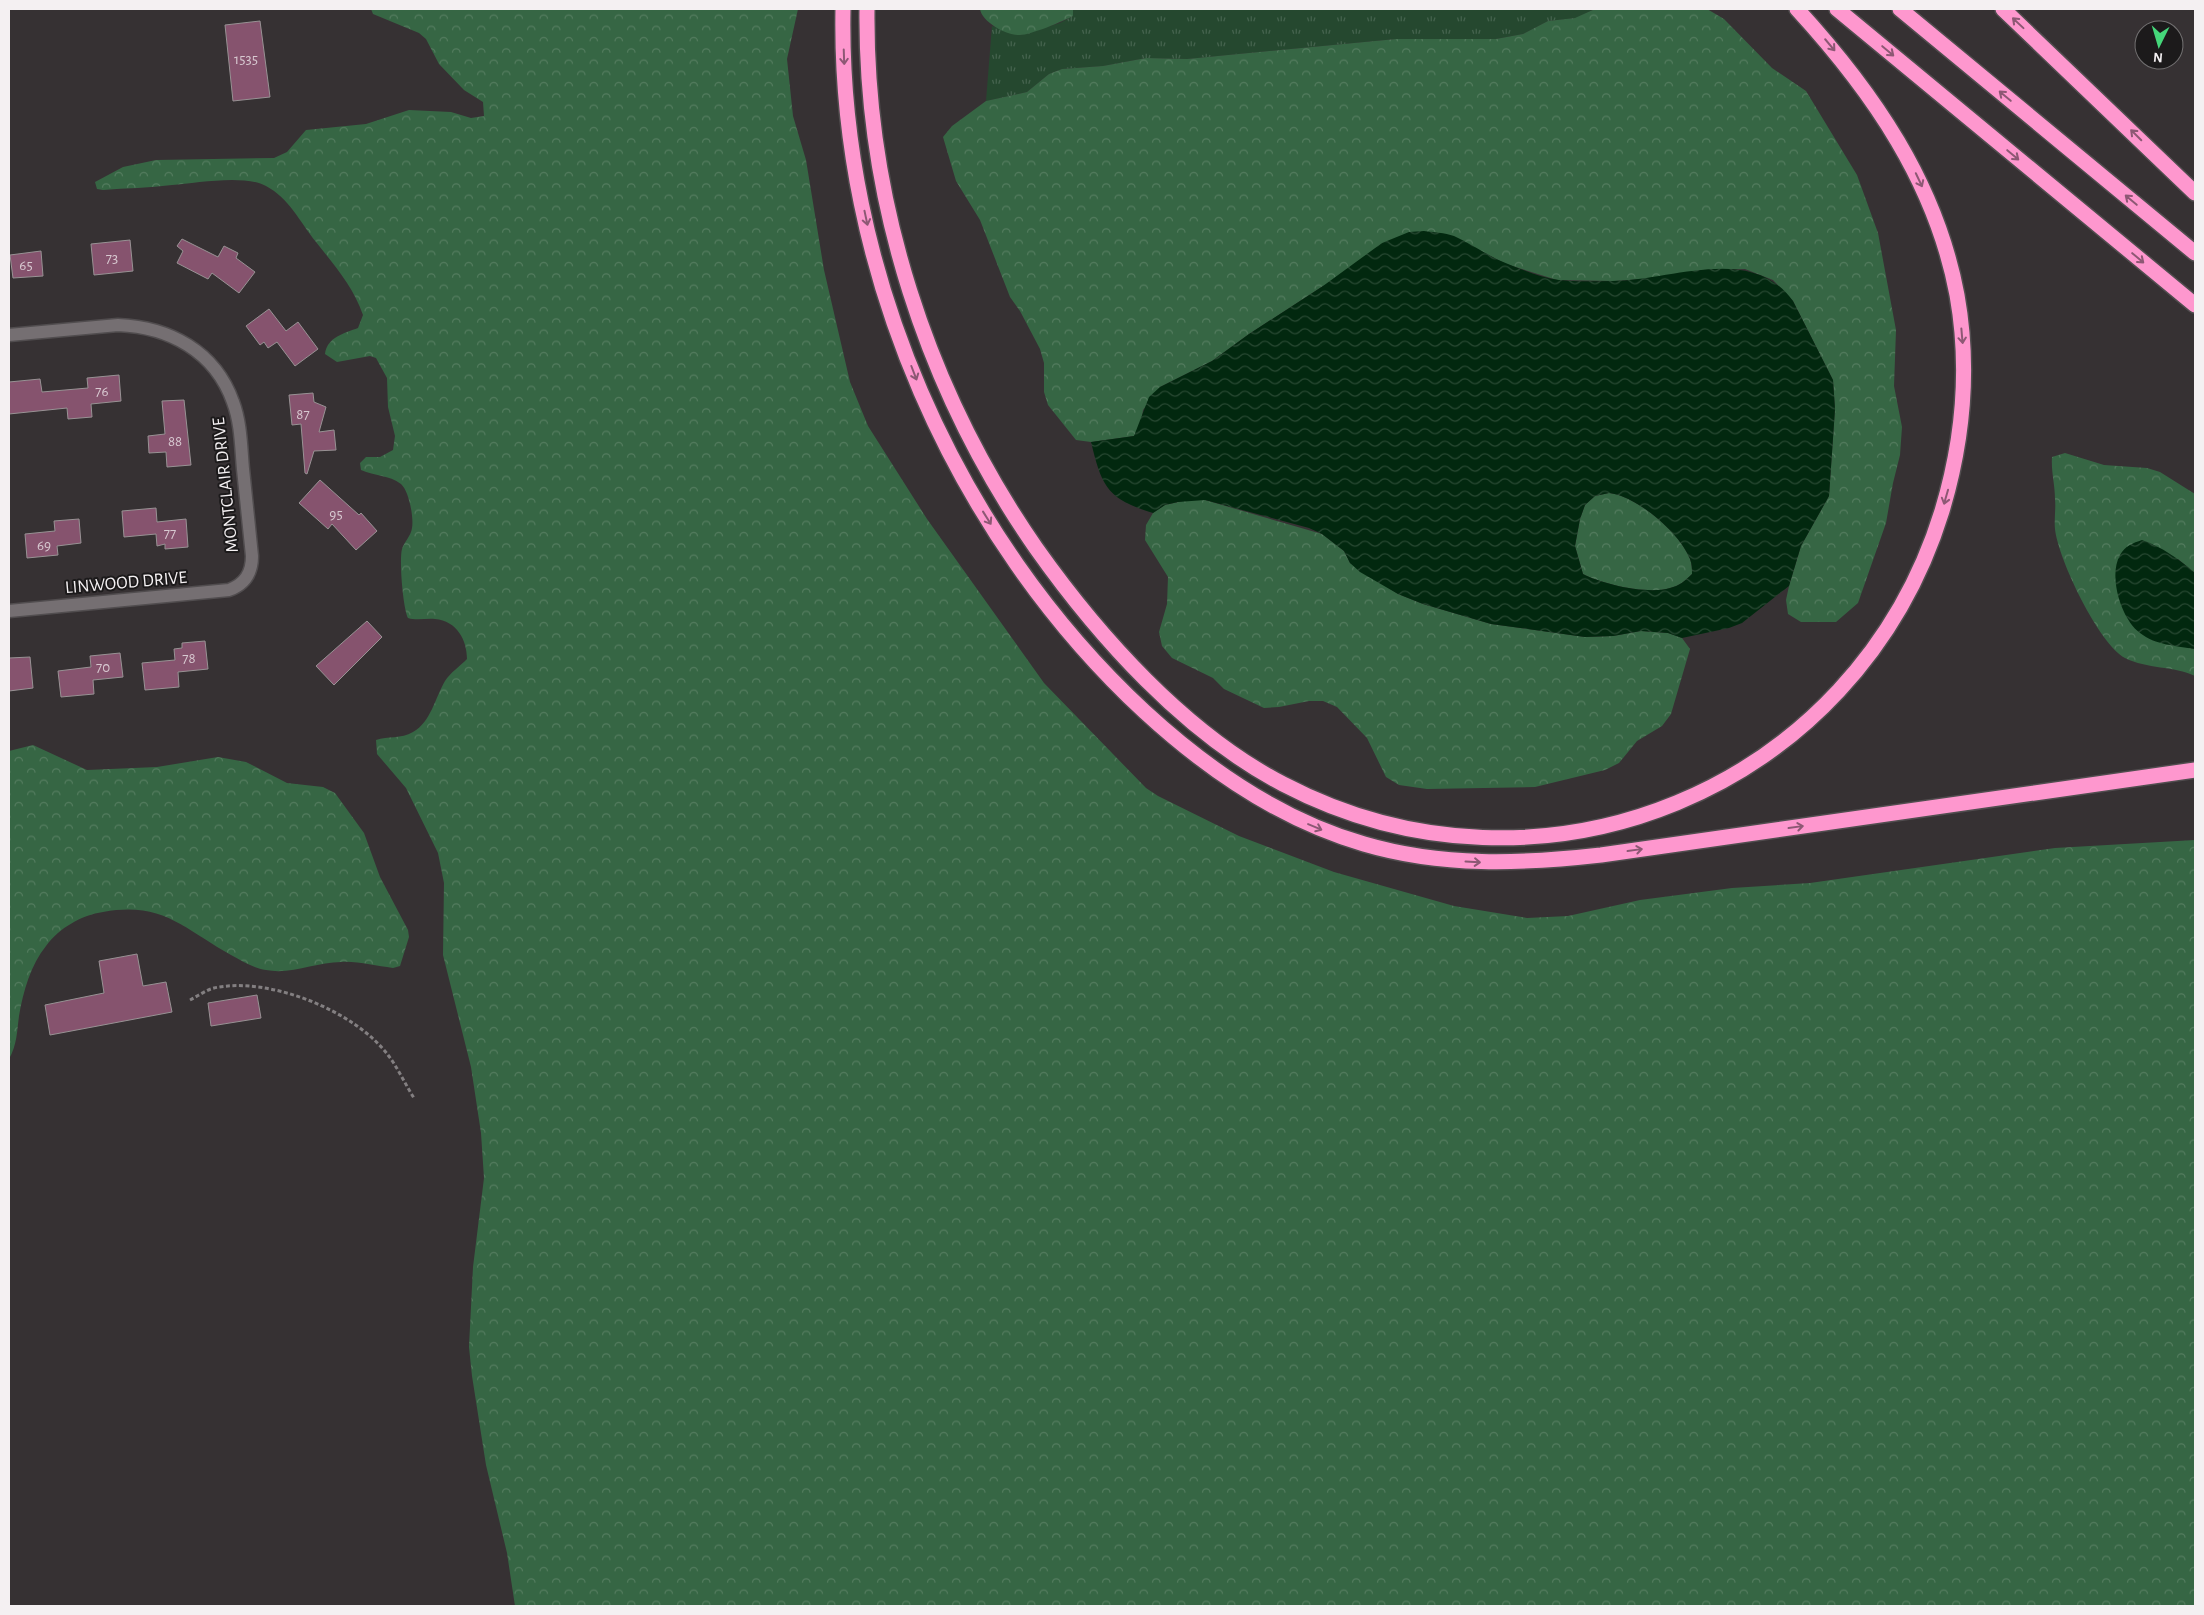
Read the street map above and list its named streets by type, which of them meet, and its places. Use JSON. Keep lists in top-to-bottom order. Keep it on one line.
{"streets":{"street":["MONTCLAIR DRIVE","LINWOOD DRIVE"]},"crossings":[["MONTCLAIR DRIVE","LINWOOD DRIVE"]],"house_numbers":["1535","73","65","76","87","88","95","77","69","78","70"],"north":"bottom"}
